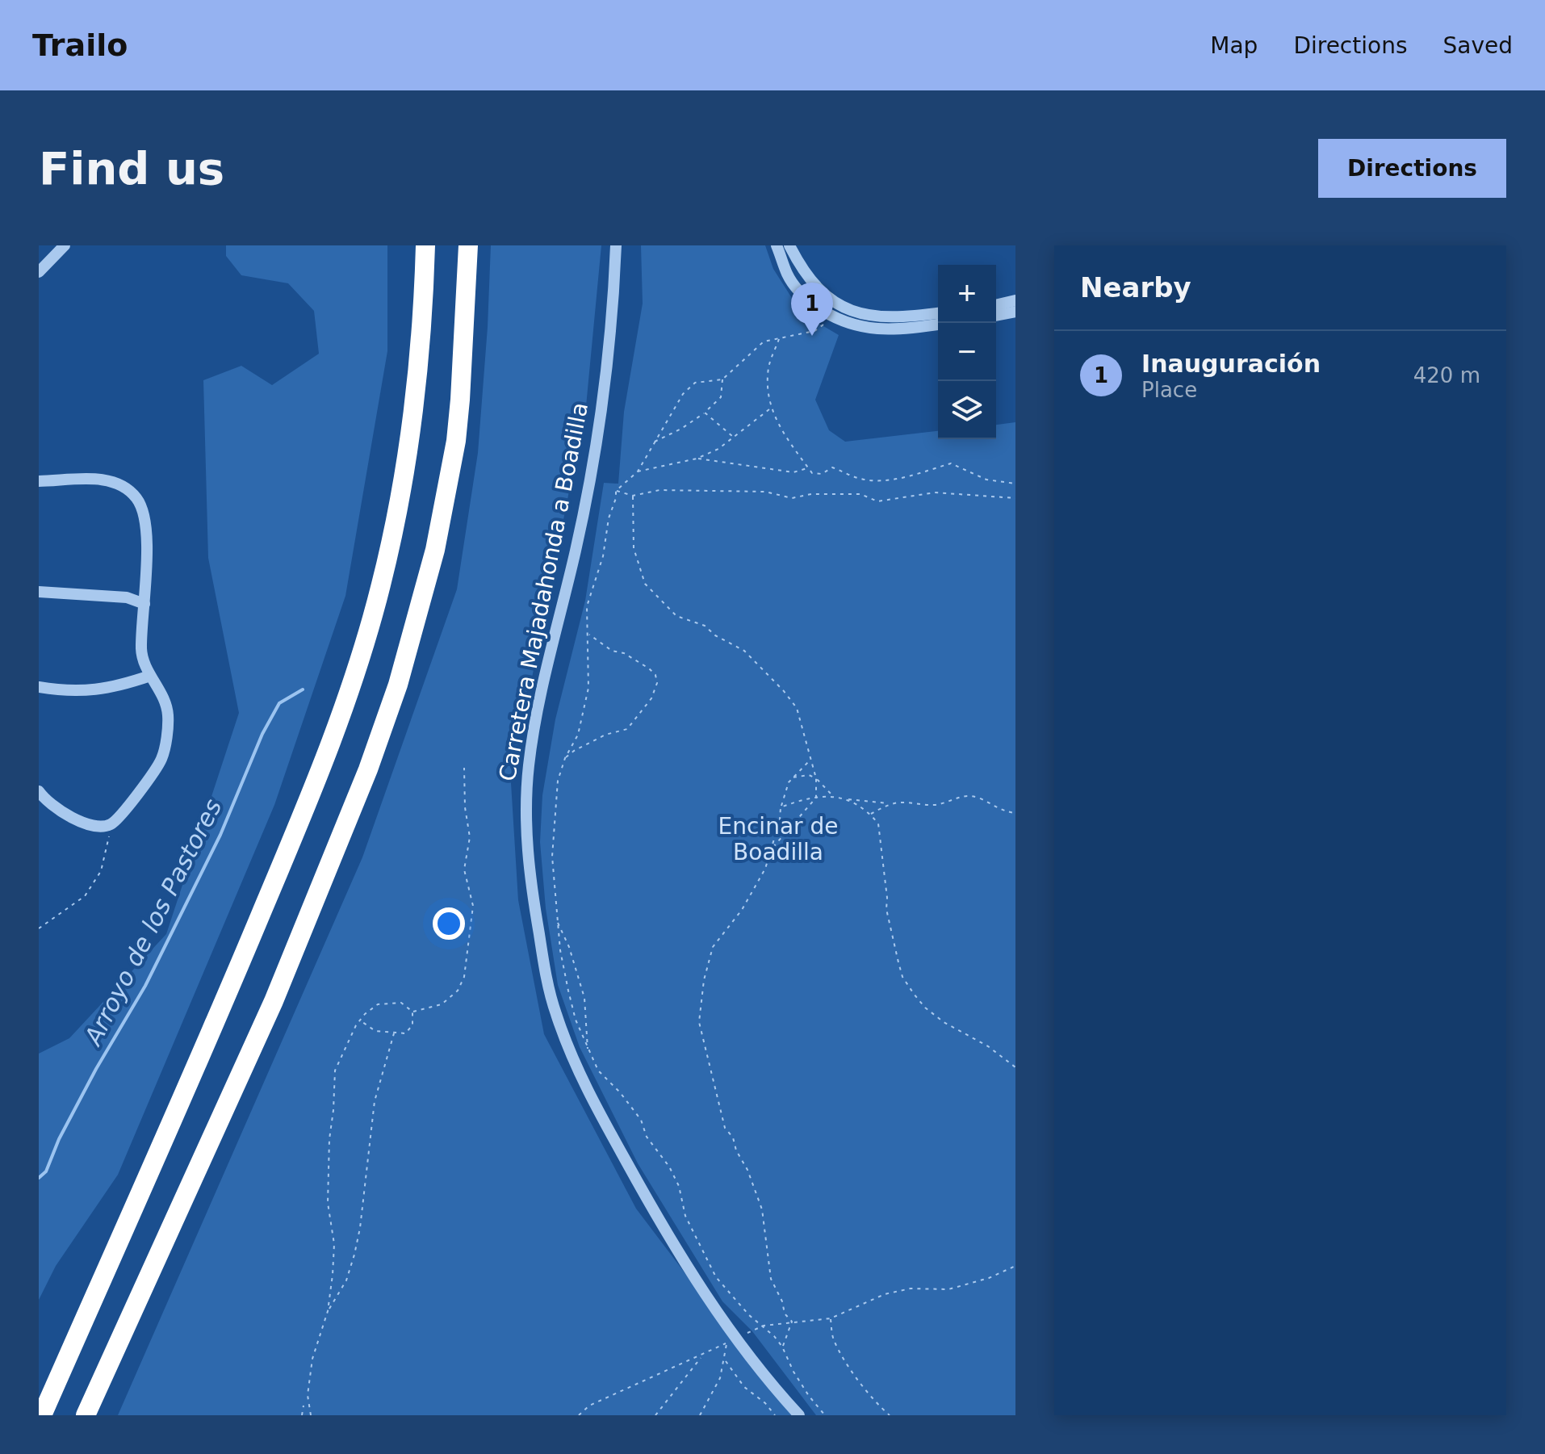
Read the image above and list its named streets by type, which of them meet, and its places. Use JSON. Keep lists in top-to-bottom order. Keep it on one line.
{"streets":{"street":["Carretera Majadahonda a Boadilla"]},"water":["Arroyo de los Pastores"],"parks":["Encinar de Boadilla"],"page":{"header":"Trailo","nav":["Map","Directions","Saved"],"buttons":"Directions","title":"Find us","heading":"Nearby","map_buttons":["+","−"],"pins":"1","list":[{"mark":"1","name":"Inauguración","note":"Place","value":"420 m"}]}}
